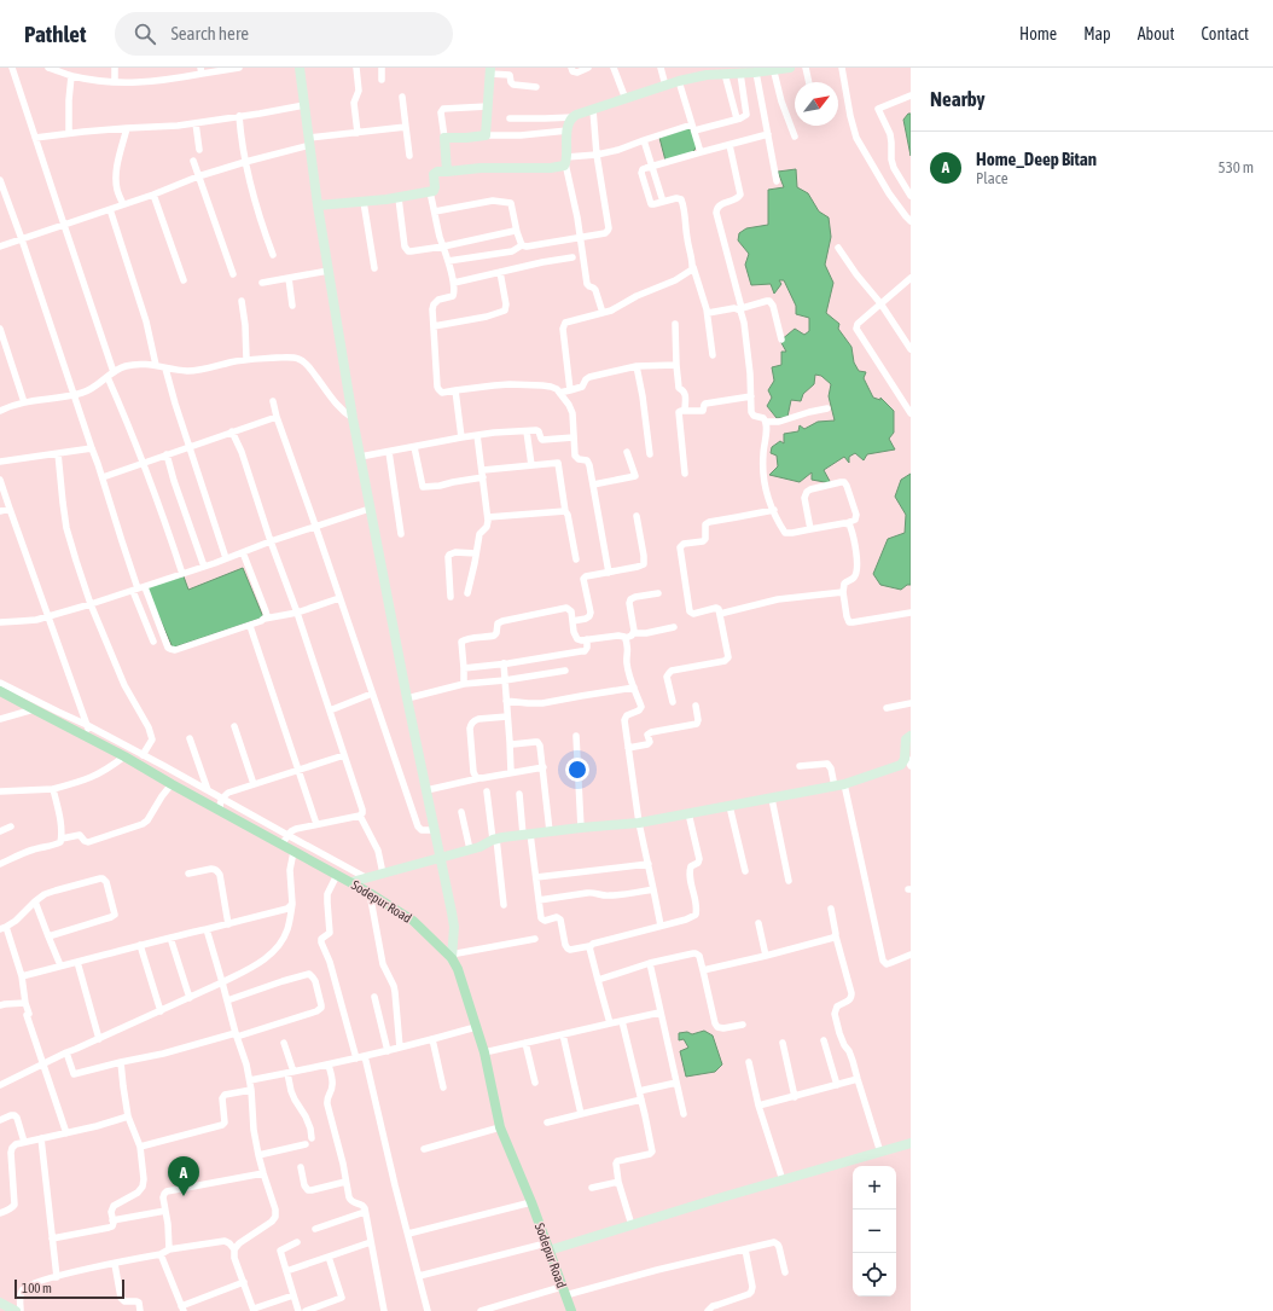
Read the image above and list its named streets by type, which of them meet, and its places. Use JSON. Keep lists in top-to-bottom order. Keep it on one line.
{"streets":{"main road":["Sodepur Road"]},"scale_bar":"100 m","north":"top right","page":{"header":"Pathlet","search":"Search here","nav":["Home","Map","About","Contact"],"heading":"Nearby","list":[{"mark":"A","name":"Home_Deep Bitan","note":"Place","value":"530 m"}],"pins":"A","map_buttons":["+","−"],"scale":"100 m"}}
